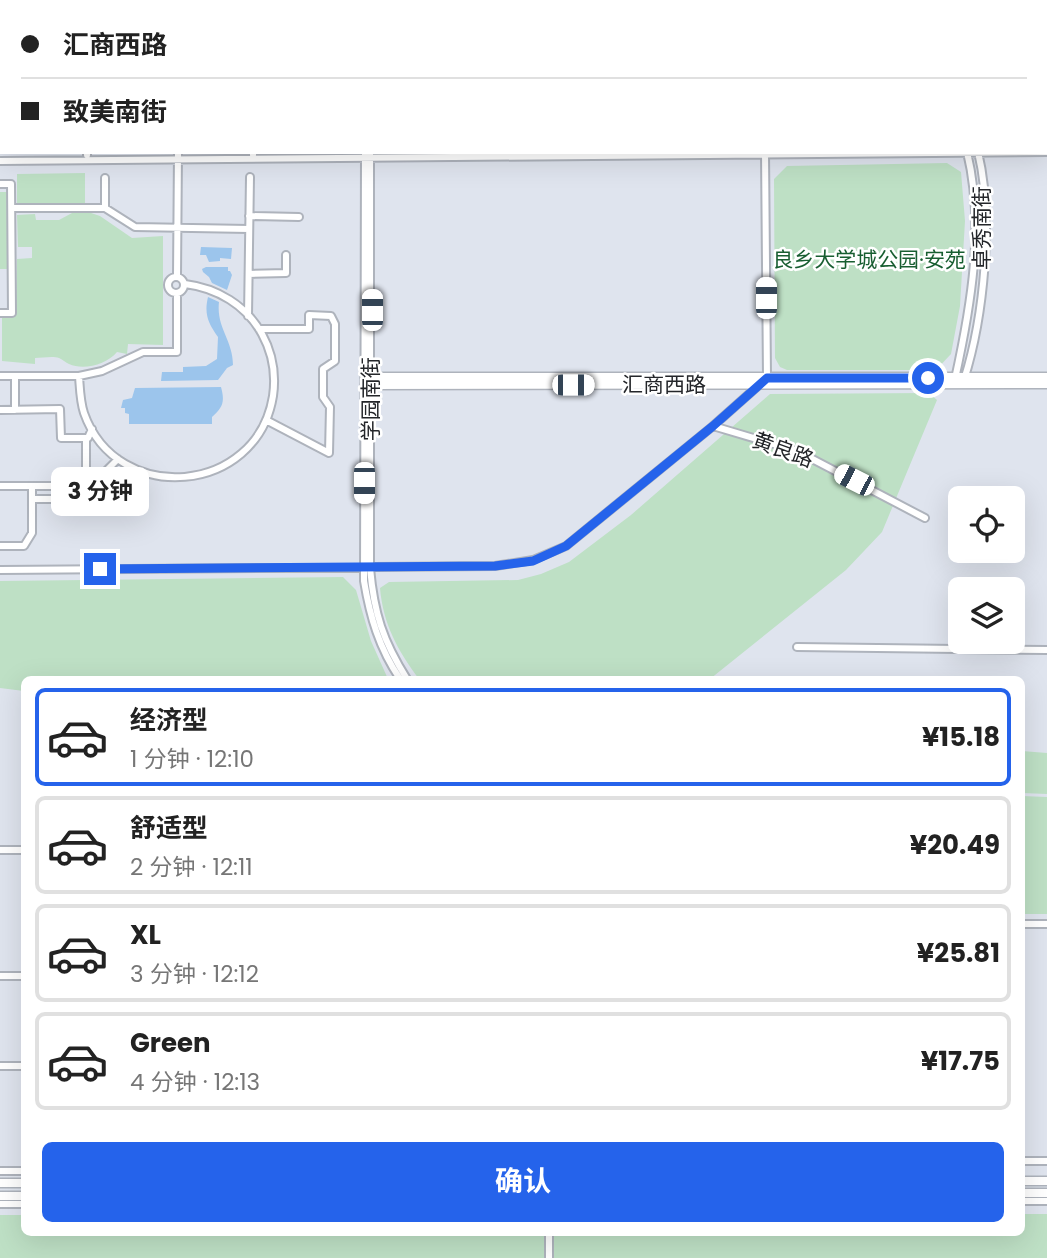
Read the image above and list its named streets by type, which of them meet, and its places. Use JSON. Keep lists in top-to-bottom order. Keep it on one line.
{"streets":{"main road":["汇商西路"],"street":["卓秀南街","学园南街","黄良路"]},"crossings":[["卓秀南街","汇商西路"],["汇商西路","学园南街"]],"parks":["良乡大学城公园·安苑"],"page":{"banner":["汇商西路","致美南街"],"bubble":"3 分钟","list":[{"name":"经济型","note":"1 分钟 · 12:10","value":"¥15.18"},{"name":"舒适型","note":"2 分钟 · 12:11","value":"¥20.49"},{"name":"XL","note":"3 分钟 · 12:12","value":"¥25.81"},{"name":"Green","note":"4 分钟 · 12:13","value":"¥17.75"}],"buttons":"确认"}}
